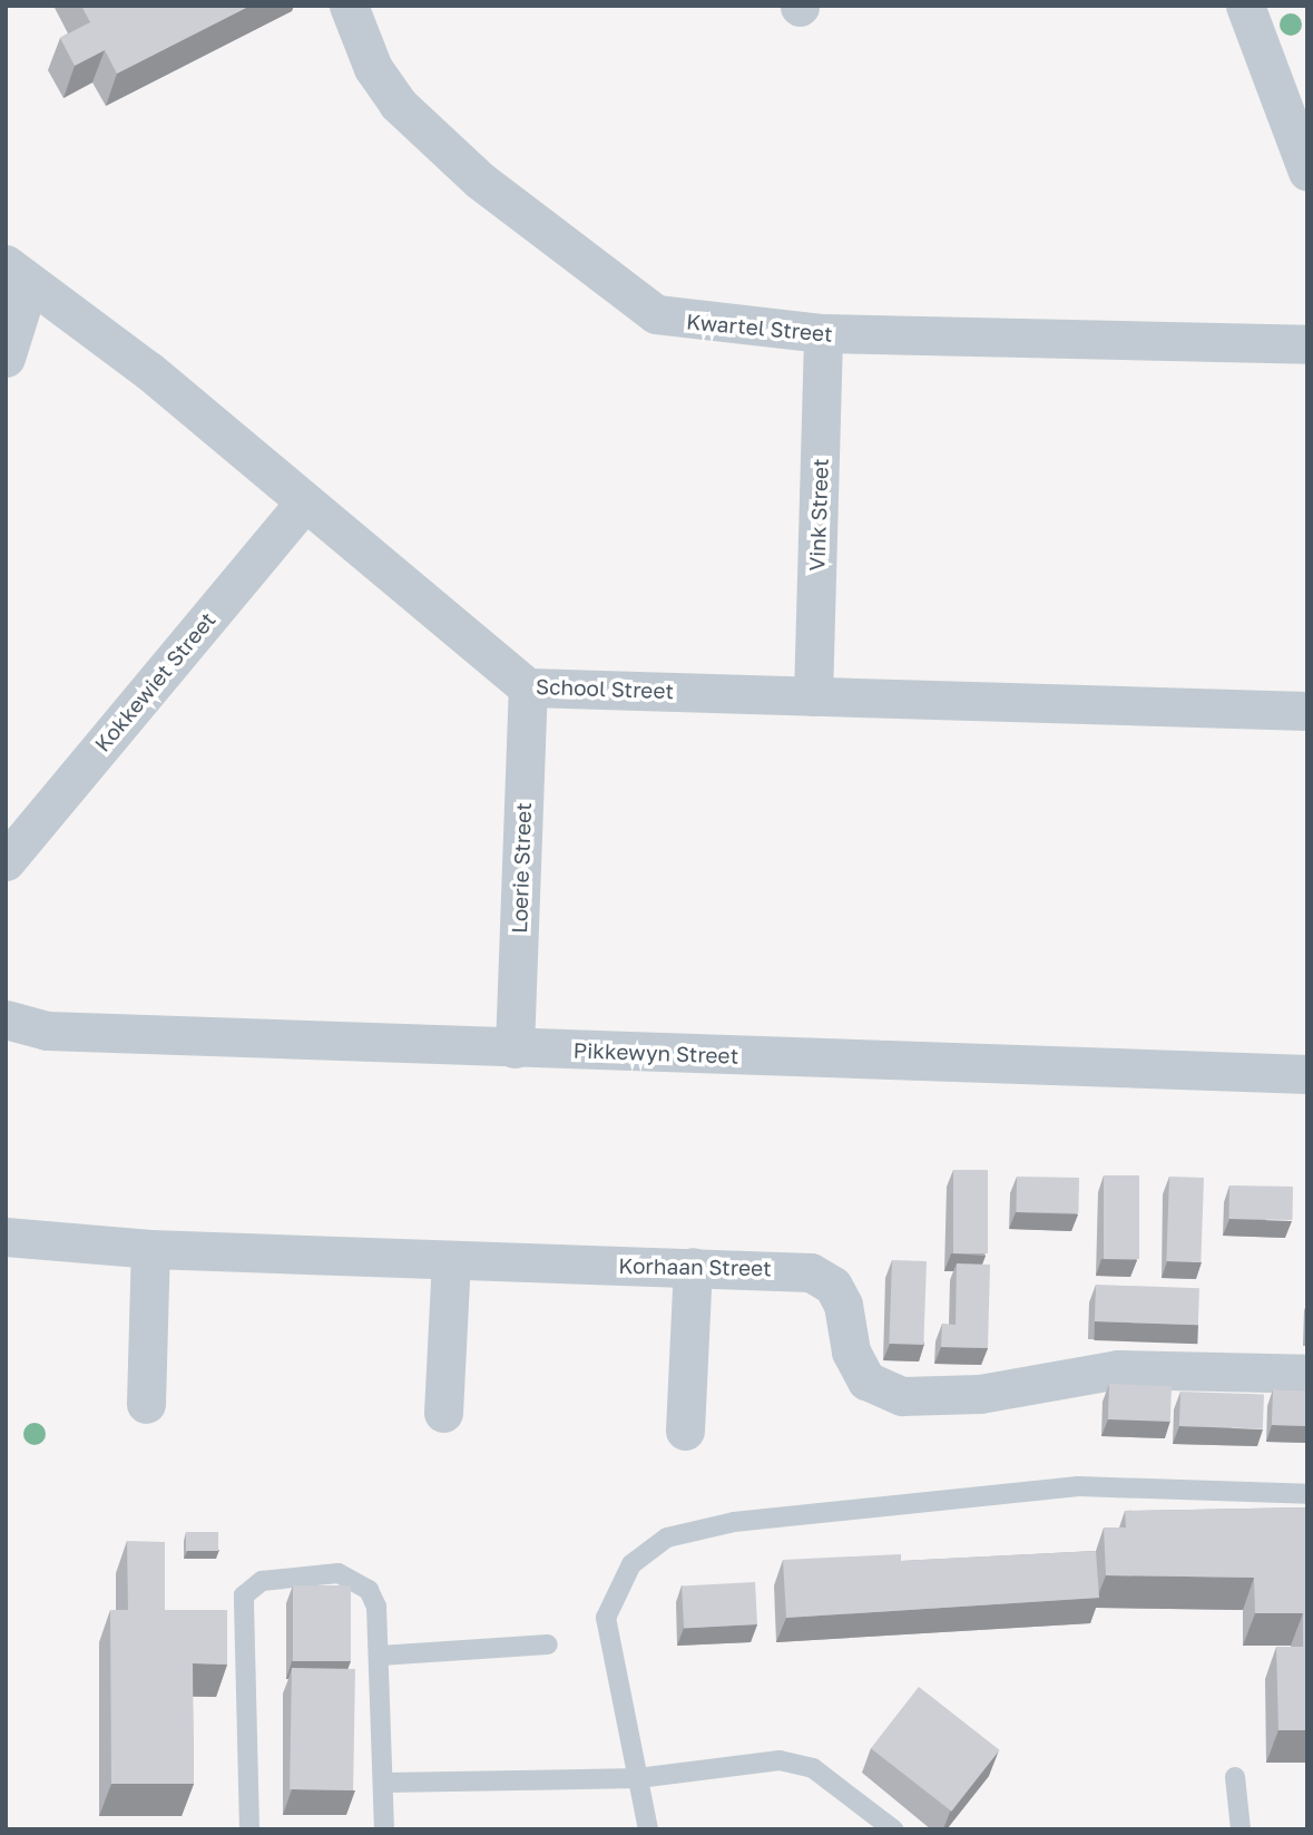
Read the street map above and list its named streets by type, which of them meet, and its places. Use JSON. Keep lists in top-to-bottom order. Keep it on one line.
{"streets":{"street":["Kwartel Street","Vink Street","Kokkewiet Street","School Street","Loerie Street","Pikkewyn Street","Korhaan Street"]},"crossings":[["Kwartel Street","Vink Street"],["Vink Street","School Street"],["Kokkewiet Street","School Street"],["School Street","Loerie Street"],["Loerie Street","Pikkewyn Street"]]}
